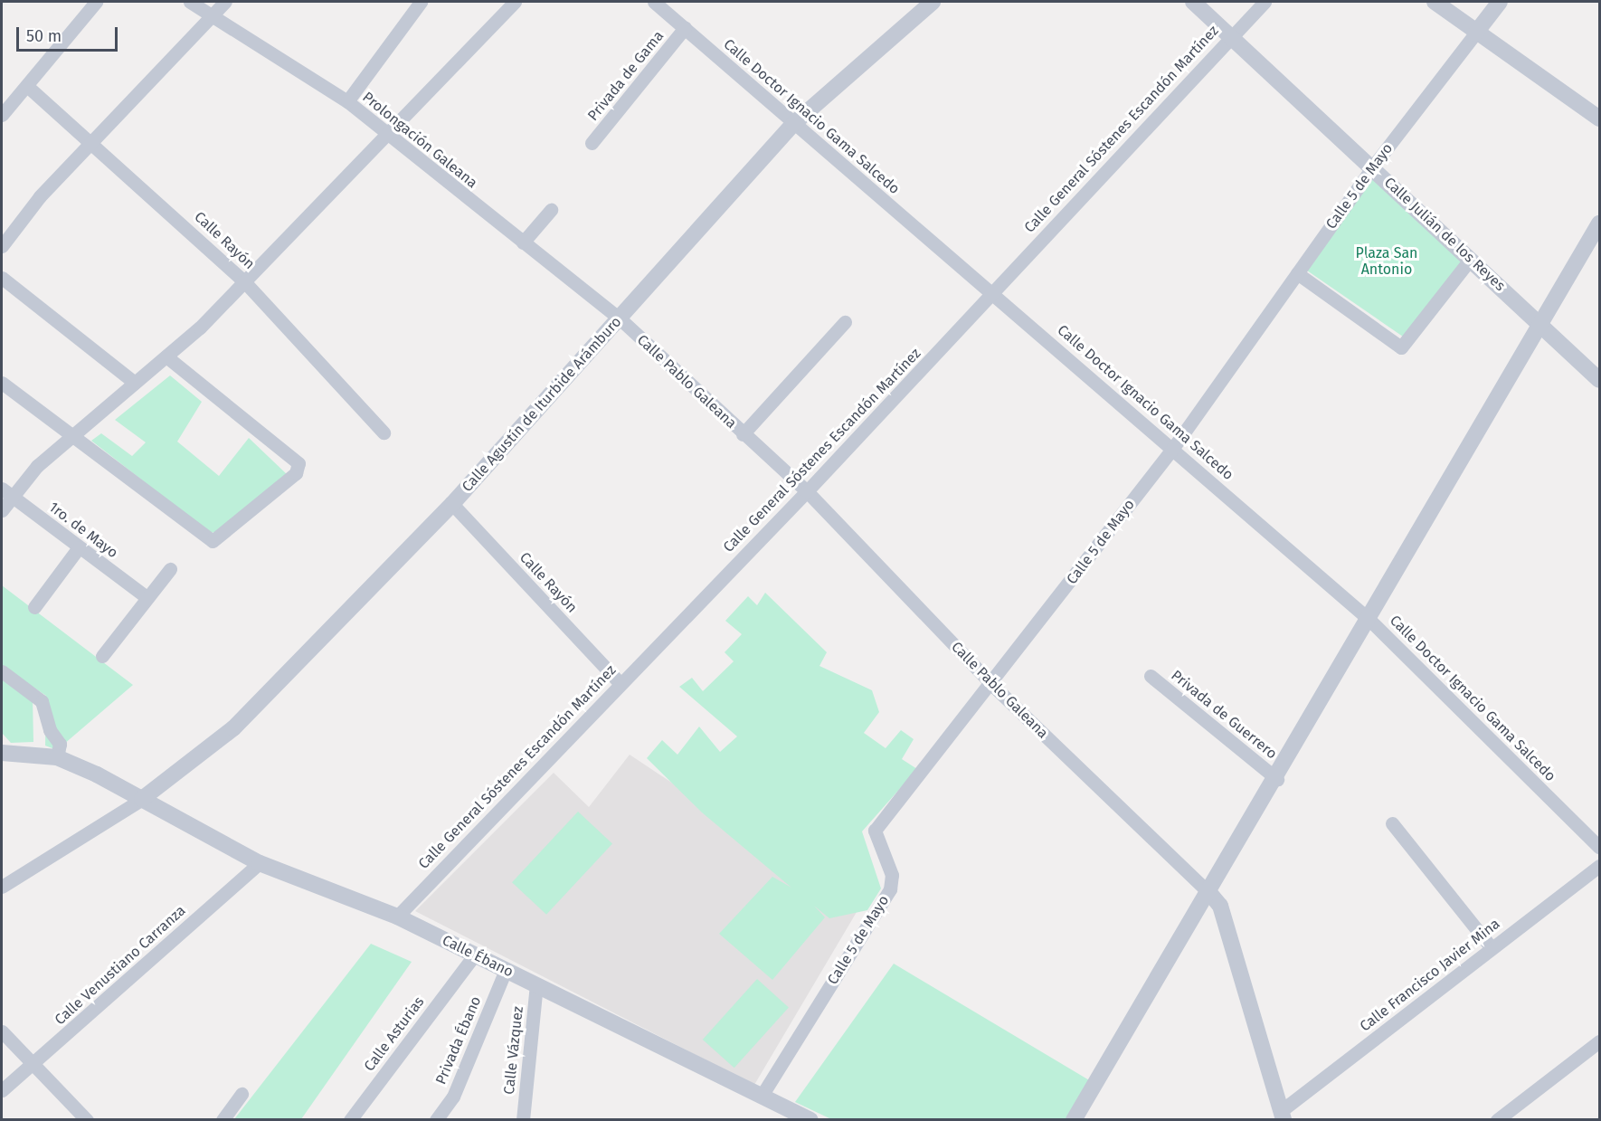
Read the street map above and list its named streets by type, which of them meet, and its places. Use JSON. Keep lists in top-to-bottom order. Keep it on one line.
{"streets":{"street":["Privada de Gama","Calle Doctor Ignacio Gama Salcedo","Calle General Sóstenes Escandón Martínez","Prolongación Galeana","Calle 5 de Mayo","Calle Julián de los Reyes","Calle Rayón","Calle Pablo Galeana","Calle Agustín de Iturbide Arámburo","1ro. de Mayo","Privada de Guerrero","Calle Ébano","Calle Venustiano Carranza","Calle Francisco Javier Mina","Calle Asturias","Privada Ébano","Calle Vázquez"]},"crossings":[["Privada de Gama","Calle Doctor Ignacio Gama Salcedo"],["Calle Doctor Ignacio Gama Salcedo","Calle General Sóstenes Escandón Martínez"],["Calle Doctor Ignacio Gama Salcedo","Calle 5 de Mayo"],["Calle Doctor Ignacio Gama Salcedo","Calle Agustín de Iturbide Arámburo"],["Calle General Sóstenes Escandón Martínez","Calle Julián de los Reyes"],["Calle General Sóstenes Escandón Martínez","Calle Rayón"],["Calle General Sóstenes Escandón Martínez","Calle Pablo Galeana"],["Calle General Sóstenes Escandón Martínez","Calle Ébano"],["Prolongación Galeana","Calle Pablo Galeana"],["Prolongación Galeana","Calle Agustín de Iturbide Arámburo"],["Calle 5 de Mayo","Calle Julián de los Reyes"],["Calle 5 de Mayo","Calle Pablo Galeana"],["Calle 5 de Mayo","Calle Ébano"],["Calle Rayón","Calle Agustín de Iturbide Arámburo"],["Calle Pablo Galeana","Calle Agustín de Iturbide Arámburo"],["Calle Pablo Galeana","Calle Francisco Javier Mina"],["Calle Agustín de Iturbide Arámburo","Calle Ébano"],["Calle Ébano","Calle Venustiano Carranza"],["Calle Ébano","Calle Asturias"],["Calle Ébano","Privada Ébano"],["Calle Ébano","Calle Vázquez"]],"parks":["Plaza San Antonio"],"scale_bar":"50 m"}
